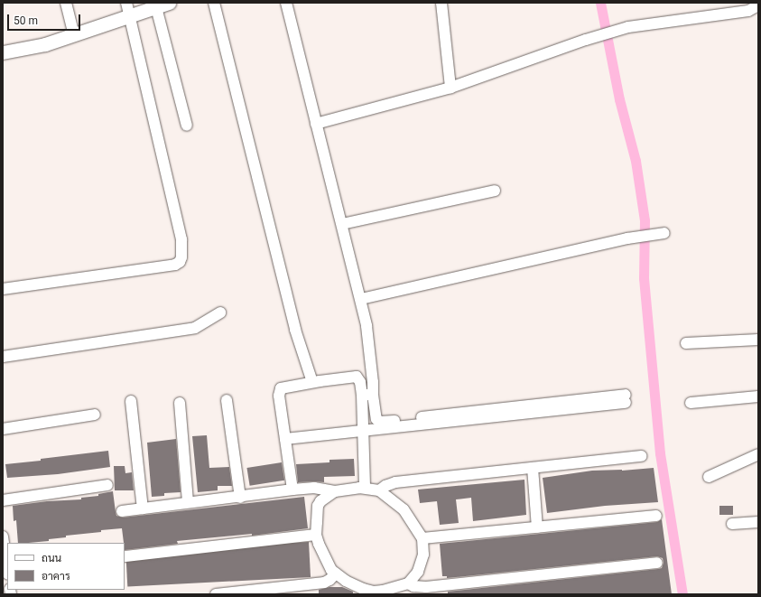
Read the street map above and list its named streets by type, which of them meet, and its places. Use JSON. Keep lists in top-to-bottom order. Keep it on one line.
{"legend":["ถนน","อาคาร"],"scale_bar":"50 m"}
